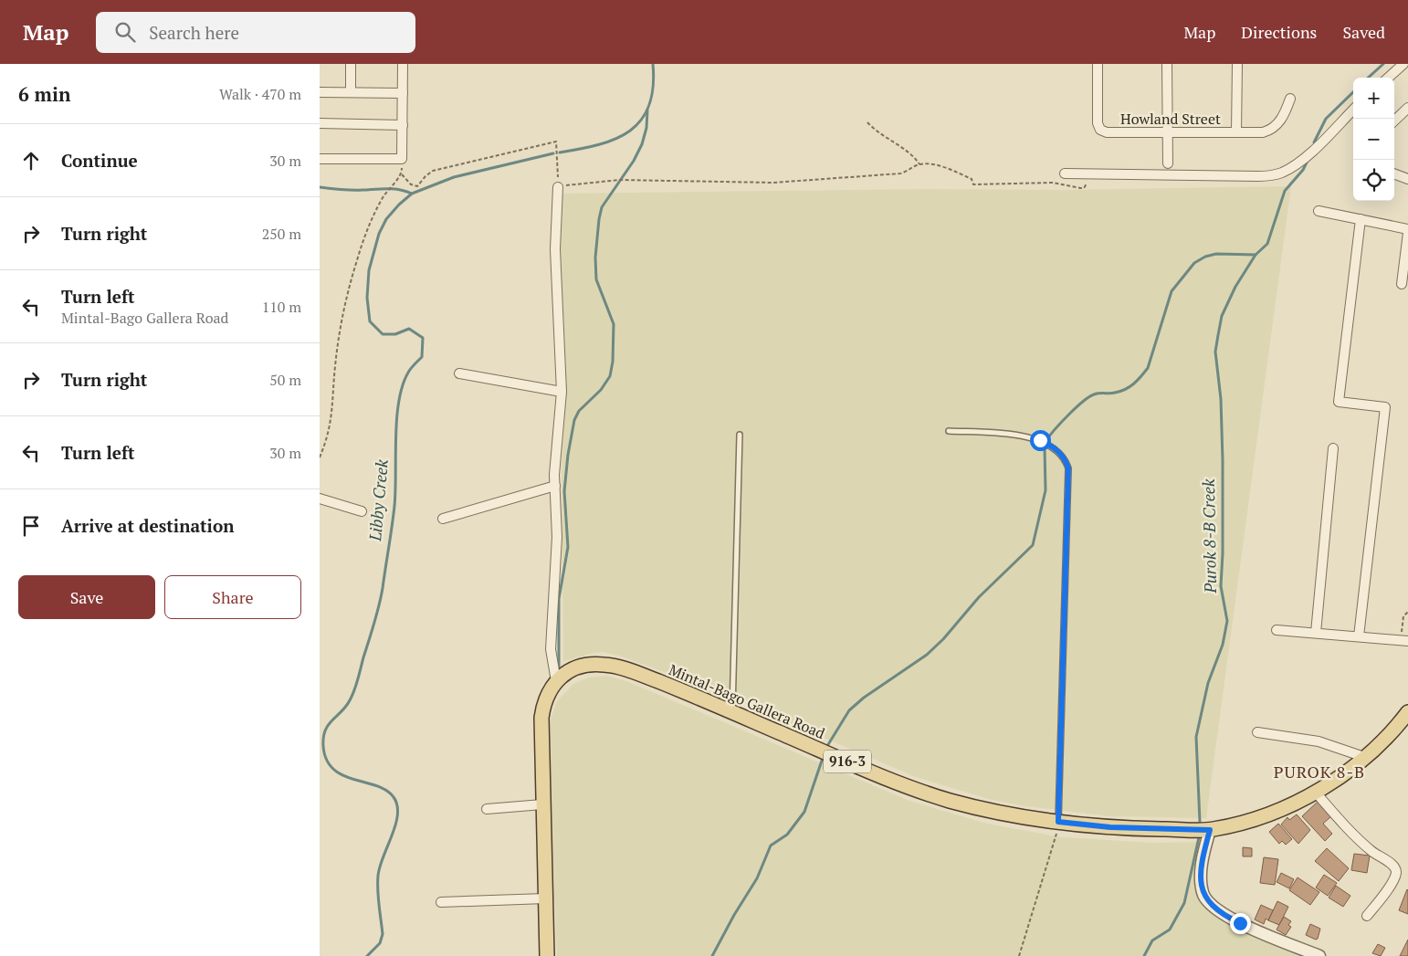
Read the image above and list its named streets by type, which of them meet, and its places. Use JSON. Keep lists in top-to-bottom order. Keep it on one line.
{"streets":{"main road":["Mintal-Bago Gallera Road","916-3"],"street":["Howland Street"]},"districts":["PUROK 8-B"],"water":["Libby Creek","Purok 8-B Creek"],"page":{"header":"Map","search":"Search here","nav":["Map","Directions","Saved"],"heading":["6 min","Walk · 470 m"],"map_buttons":["+","−"],"list":[["Continue","30 m"],["Turn right","250 m"],["Turn left","Mintal-Bago Gallera Road","110 m"],["Turn right","50 m"],["Turn left","30 m"],"Arrive at destination"],"buttons":["Save","Share"]}}
